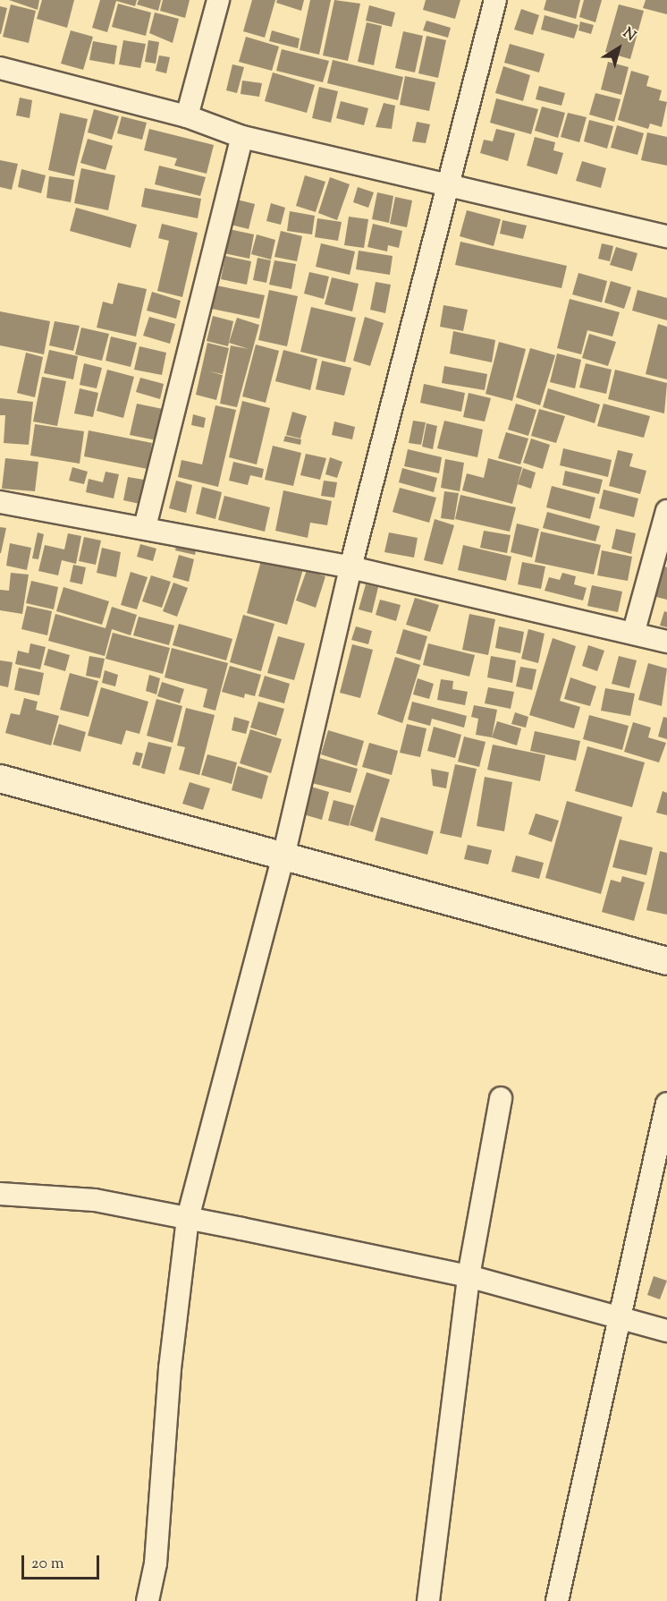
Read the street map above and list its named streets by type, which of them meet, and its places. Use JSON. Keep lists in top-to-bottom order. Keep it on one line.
{"scale_bar":"20 m","north":"top right"}
